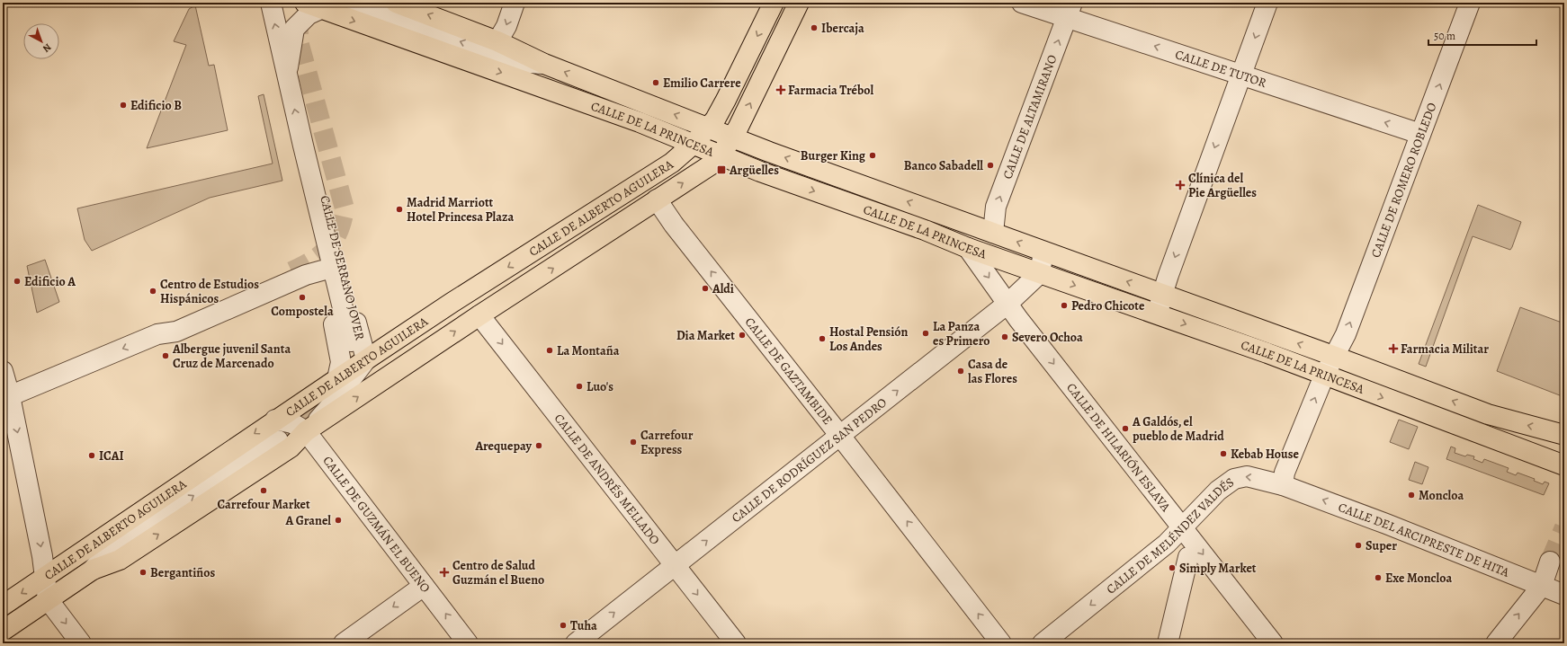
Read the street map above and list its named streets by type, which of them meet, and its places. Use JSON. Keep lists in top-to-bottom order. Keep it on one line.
{"streets":{"main road":["CALLE DE LA PRINCESA","CALLE DE ALBERTO AGUILERA"],"street":["CALLE DE TUTOR","CALLE DE ALTAMIRANO","CALLE DE ROMERO ROBLEDO","CALLE DE SERRANO JOVER","CALLE DE GAZTAMBIDE","CALLE DE HILARIÓN ESLAVA","CALLE DE RODRÍGUEZ SAN PEDRO","CALLE DE ANDRÉS MELLADO","CALLE DE GUZMÁN EL BUENO","CALLE DE MELÉNDEZ VALDÉS","CALLE DEL ARCIPRESTE DE HITA"]},"crossings":[["CALLE DE TUTOR","CALLE DE ALTAMIRANO"],["CALLE DE TUTOR","CALLE DE ROMERO ROBLEDO"],["CALLE DE ALTAMIRANO","CALLE DE LA PRINCESA"],["CALLE DE LA PRINCESA","CALLE DE ROMERO ROBLEDO"],["CALLE DE LA PRINCESA","CALLE DE ALBERTO AGUILERA"],["CALLE DE LA PRINCESA","CALLE DE SERRANO JOVER"],["CALLE DE LA PRINCESA","CALLE DE HILARIÓN ESLAVA"],["CALLE DE LA PRINCESA","CALLE DE RODRÍGUEZ SAN PEDRO"],["CALLE DE ALBERTO AGUILERA","CALLE DE SERRANO JOVER"],["CALLE DE ALBERTO AGUILERA","CALLE DE GAZTAMBIDE"],["CALLE DE ALBERTO AGUILERA","CALLE DE ANDRÉS MELLADO"],["CALLE DE ALBERTO AGUILERA","CALLE DE GUZMÁN EL BUENO"],["CALLE DE GAZTAMBIDE","CALLE DE RODRÍGUEZ SAN PEDRO"],["CALLE DE HILARIÓN ESLAVA","CALLE DE RODRÍGUEZ SAN PEDRO"],["CALLE DE HILARIÓN ESLAVA","CALLE DE MELÉNDEZ VALDÉS"],["CALLE DE RODRÍGUEZ SAN PEDRO","CALLE DE ANDRÉS MELLADO"],["CALLE DE MELÉNDEZ VALDÉS","CALLE DEL ARCIPRESTE DE HITA"]],"one_way":["CALLE DE TUTOR","CALLE DE ALTAMIRANO","CALLE DE ROMERO ROBLEDO","CALLE DE GAZTAMBIDE","CALLE DE HILARIÓN ESLAVA","CALLE DE RODRÍGUEZ SAN PEDRO","CALLE DE ANDRÉS MELLADO","CALLE DE MELÉNDEZ VALDÉS","CALLE DEL ARCIPRESTE DE HITA"],"places":{"other":["Ibercaja","Emilio Carrere","Edificio B","Burger King","Banco Sabadell","Madrid Marriott Hotel Princesa Plaza","Edificio A","Aldi","Centro de Estudios Hispánicos","Compostela","Pedro Chicote","La Panza es Primero","Dia Market","Severo Ochoa","Hostal Pensión Los Andes","La Montaña","Albergue juvenil Santa Cruz de Marcenado","Casa de las Flores","Luo's","A Galdós, el pueblo de Madrid","Carrefour Express","Arequepay","Kebab House","ICAI","Carrefour Market","Moncloa","A Granel","Super","Simply Market","Bergantiños","Exe Moncloa","Tuha"],"health":["Farmacia Trébol","Clínica del Pie Argüelles","Farmacia Militar","Centro de Salud Guzmán el Bueno"],"transit":["Argüelles"]},"scale_bar":"50 m","north":"bottom right"}
